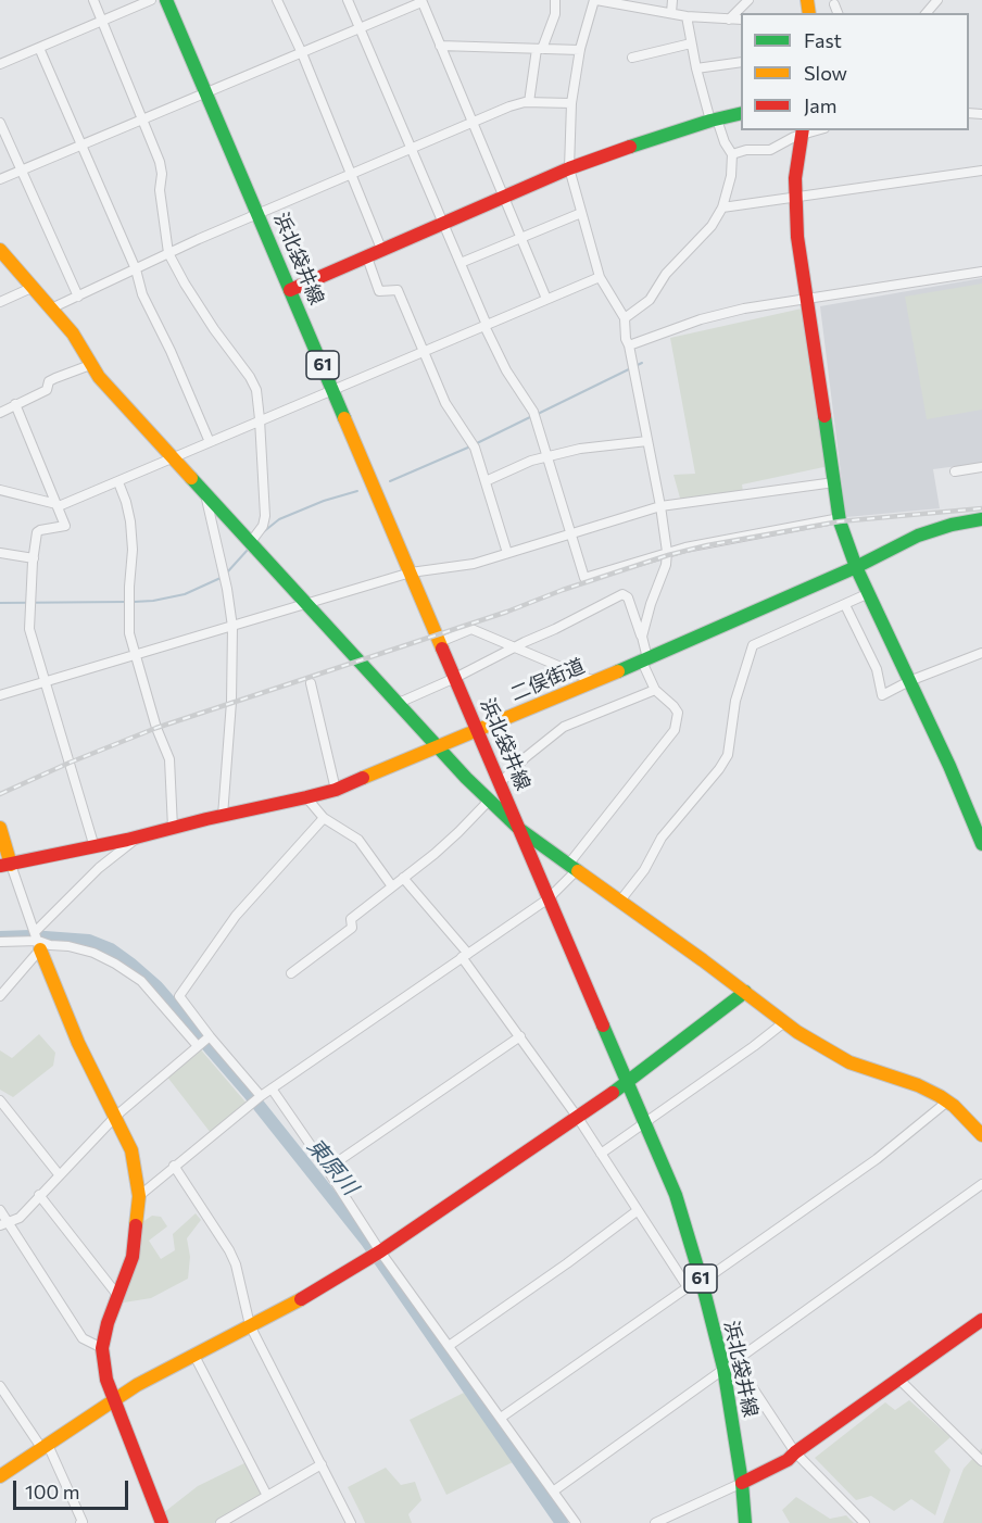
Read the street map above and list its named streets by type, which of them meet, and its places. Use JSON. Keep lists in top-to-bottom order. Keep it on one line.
{"streets":{"street":["浜北袋井線","61","二俣街道"]},"crossings":[["浜北袋井線","二俣街道"]],"water":["東原川"],"legend":["Fast","Slow","Jam"],"scale_bar":"100 m"}
